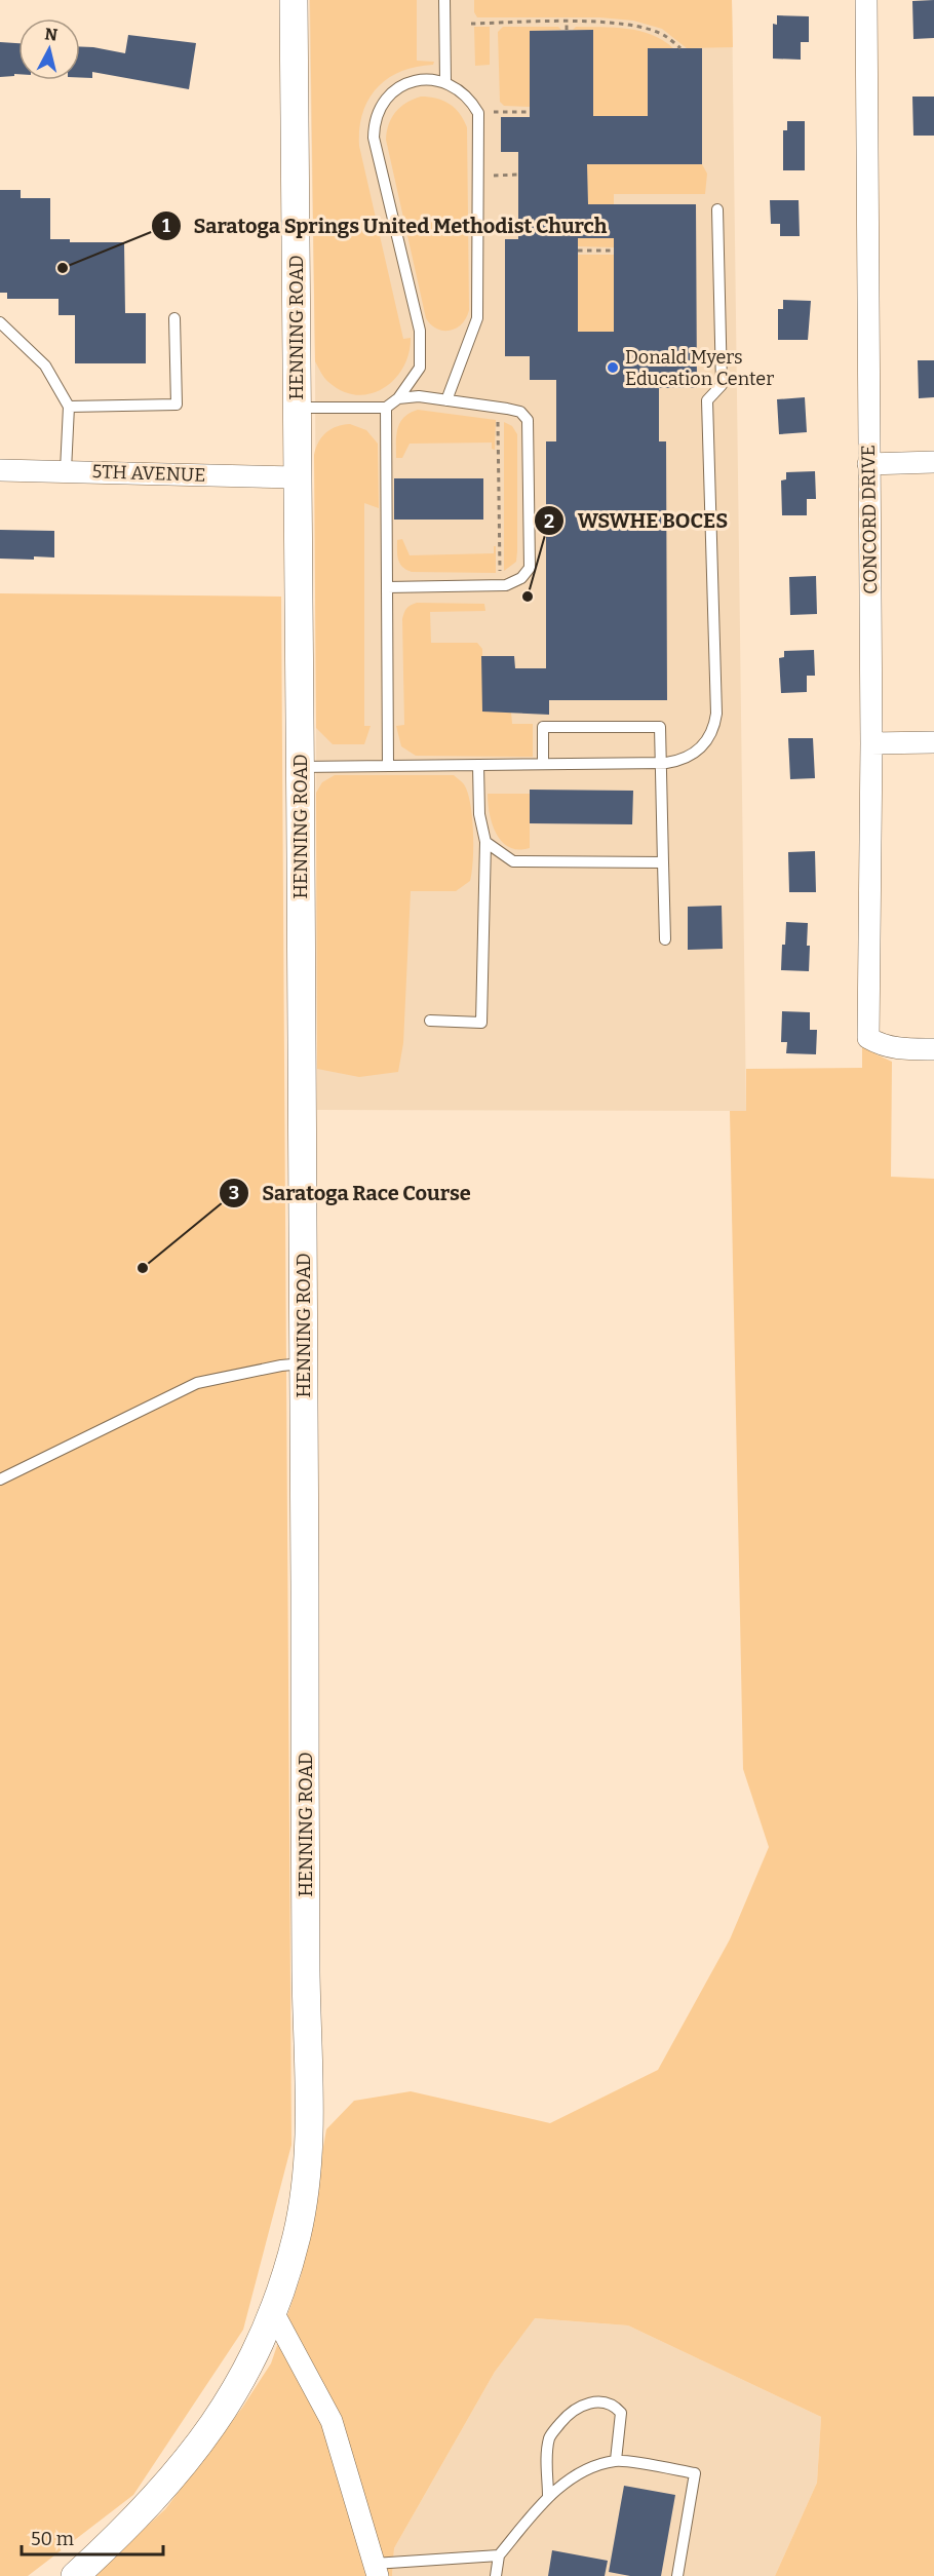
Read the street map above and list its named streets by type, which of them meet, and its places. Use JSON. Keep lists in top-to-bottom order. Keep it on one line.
{"streets":{"street":["HENNING ROAD","5TH AVENUE","CONCORD DRIVE"]},"crossings":[["HENNING ROAD","5TH AVENUE"]],"places":["Saratoga Springs United Methodist Church","Donald Myers Education Center","WSWHE BOCES","Saratoga Race Course"],"scale_bar":"50 m","north":"top"}
